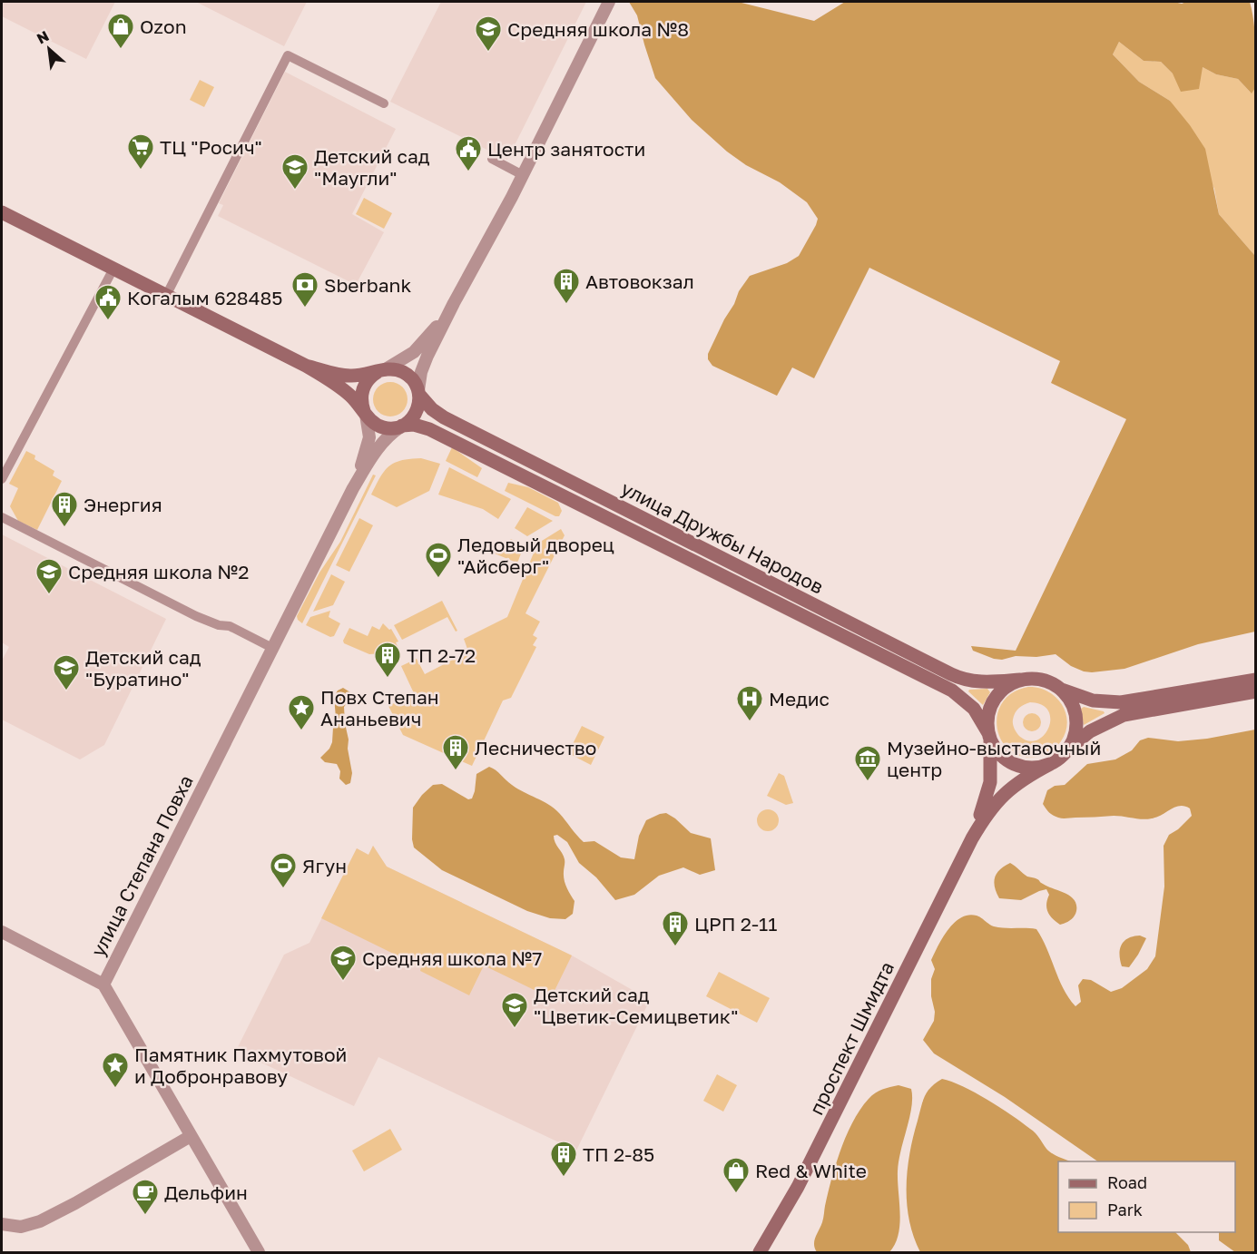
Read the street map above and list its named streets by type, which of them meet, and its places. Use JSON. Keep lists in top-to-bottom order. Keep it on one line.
{"streets":{"main road":["улица Дружбы Народов","проспект Шмидта"],"street":["улица Степана Повха"]},"crossings":[["улица Дружбы Народов","проспект Шмидта"]],"places":{"shop":["Ozon","Red & White"],"school or university":["Средняя школа №8","Детский сад \"Маугли\"","Средняя школа №2","Детский сад \"Буратино\"","Средняя школа №7","Детский сад \"Цветик-Семицветик\""],"supermarket":["ТЦ \"Росич\""],"public building":["Центр занятости","Когалым 628485"],"building":["Автовокзал","Энергия","ТП 2-72","Лесничество","ЦРП 2-11","ТП 2-85"],"bank":["Sberbank"],"sports":["Ледовый дворец \"Айсберг\"","Ягун"],"hospital":["Медис"],"place":["Повх Степан Ананьевич","Памятник Пахмутовой и Добронравову"],"museum":["Музейно-выставочный центр"],"cafe":["Дельфин"]},"legend":["Road","Park"],"north":"top left"}
